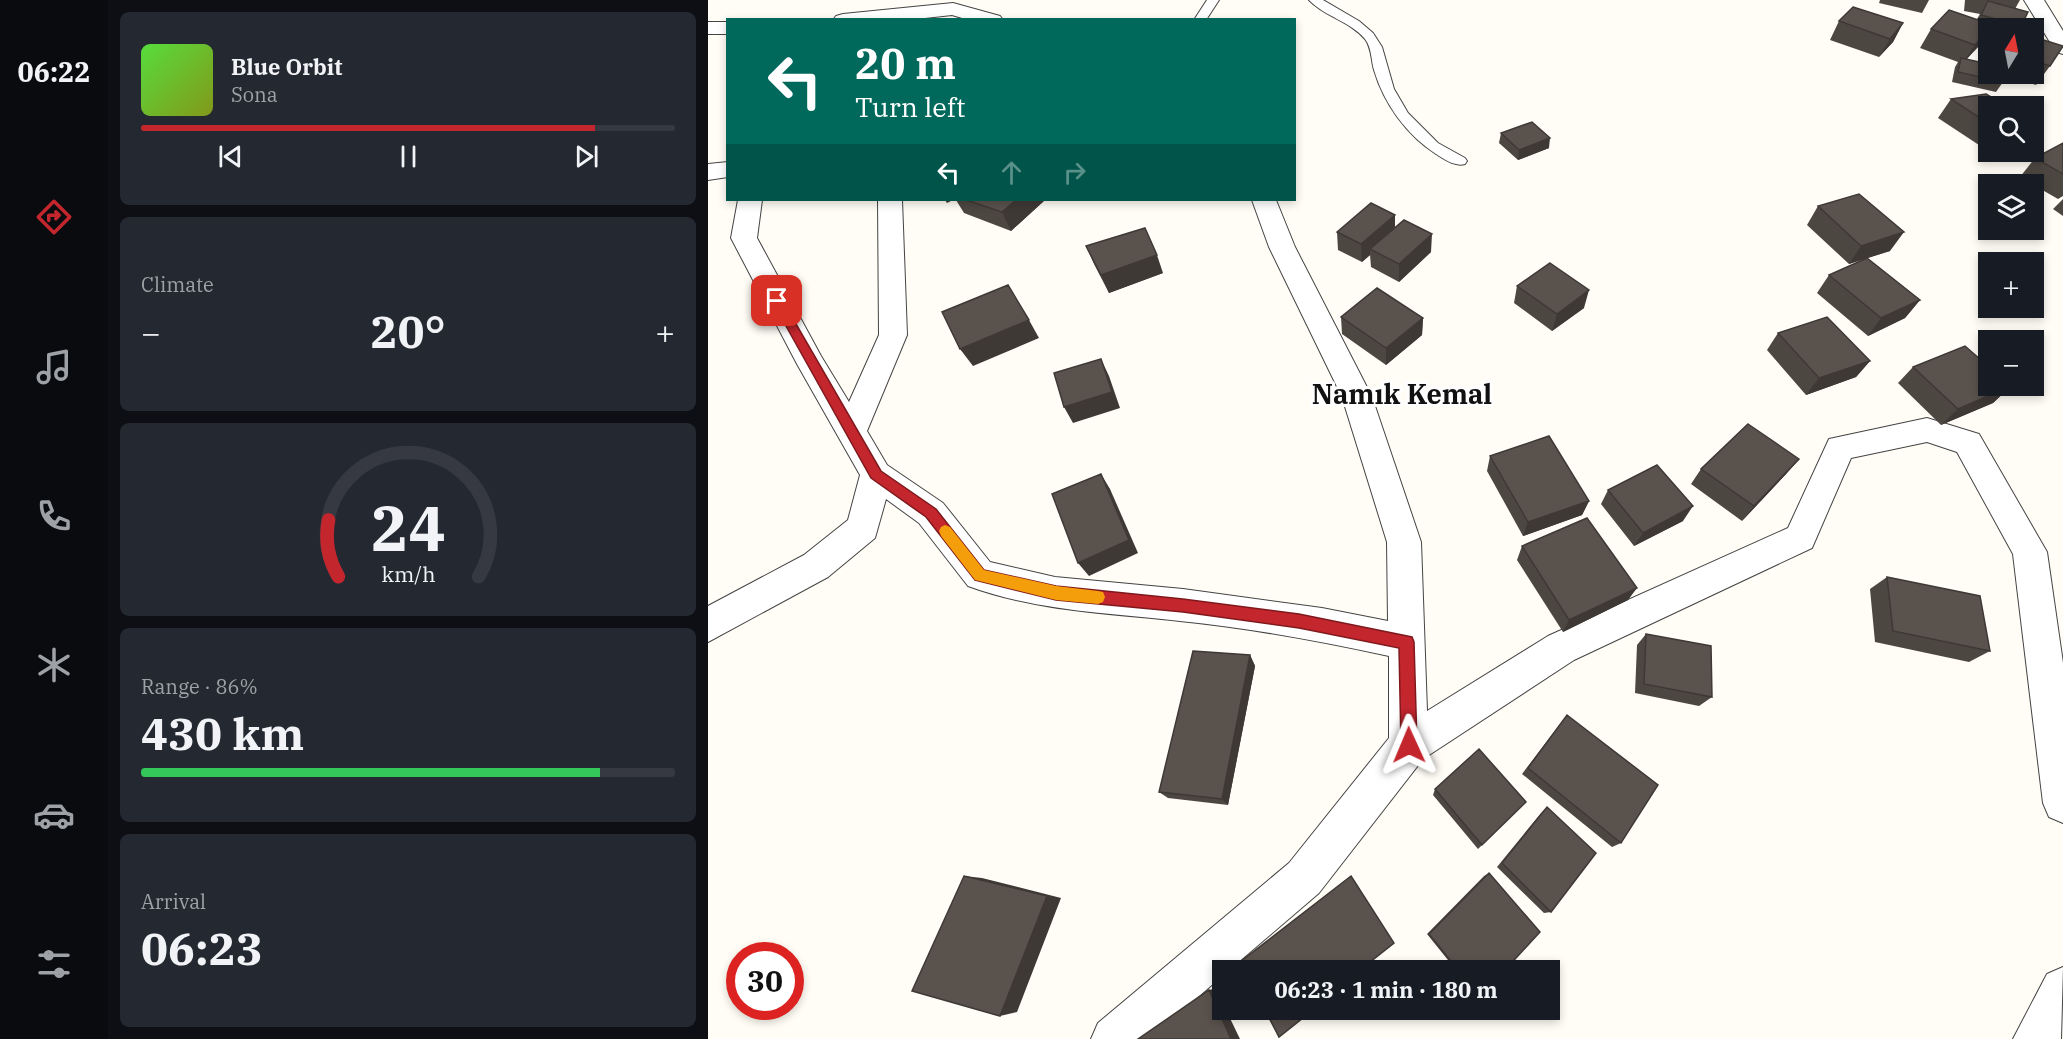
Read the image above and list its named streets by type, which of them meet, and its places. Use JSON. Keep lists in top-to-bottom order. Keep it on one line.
{"districts":["Namık Kemal"],"north":"top","page":{"tabs":"06:22","map_buttons":["+","−"],"turn":["20 m","Turn left"],"song":["Blue Orbit","Sona"],"tile":["Climate",["Range · 86%","430 km"],["Arrival","06:23"]],"heat":["−","20°","+"],"limit":"30","trip":"06:23 · 1 min · 180 m","gauge":["24","km/h"]}}
